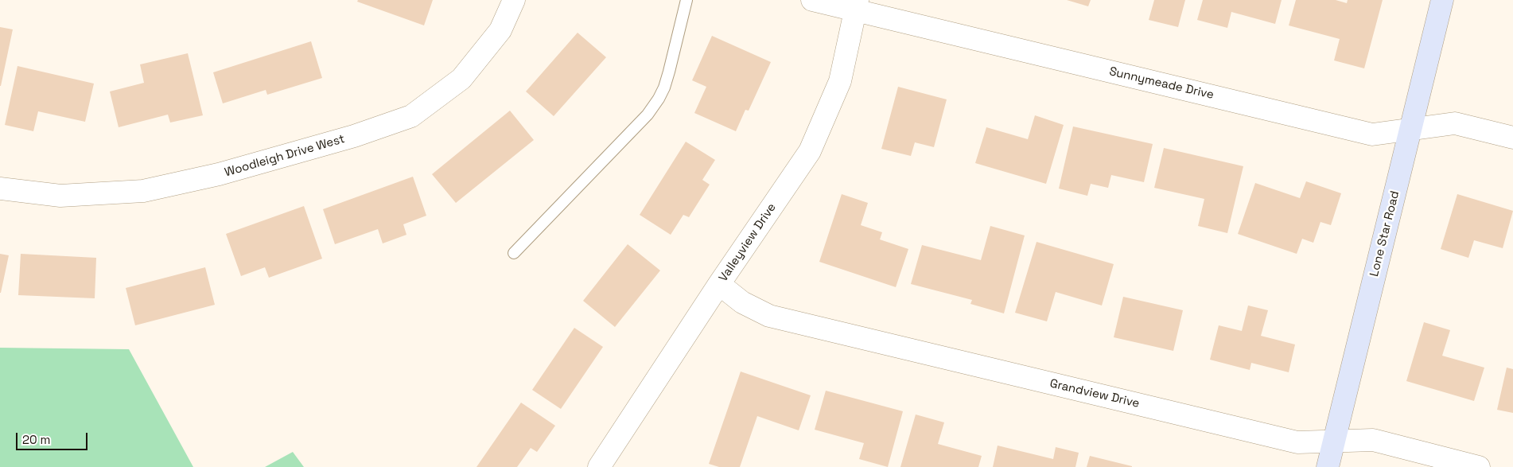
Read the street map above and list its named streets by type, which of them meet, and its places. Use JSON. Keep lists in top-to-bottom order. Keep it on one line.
{"streets":{"street":["Sunnymeade Drive","Woodleigh Drive West","Lone Star Road","Valleyview Drive","Grandview Drive"]},"crossings":[["Sunnymeade Drive","Lone Star Road"],["Sunnymeade Drive","Valleyview Drive"],["Lone Star Road","Grandview Drive"],["Valleyview Drive","Grandview Drive"]],"scale_bar":"20 m"}
